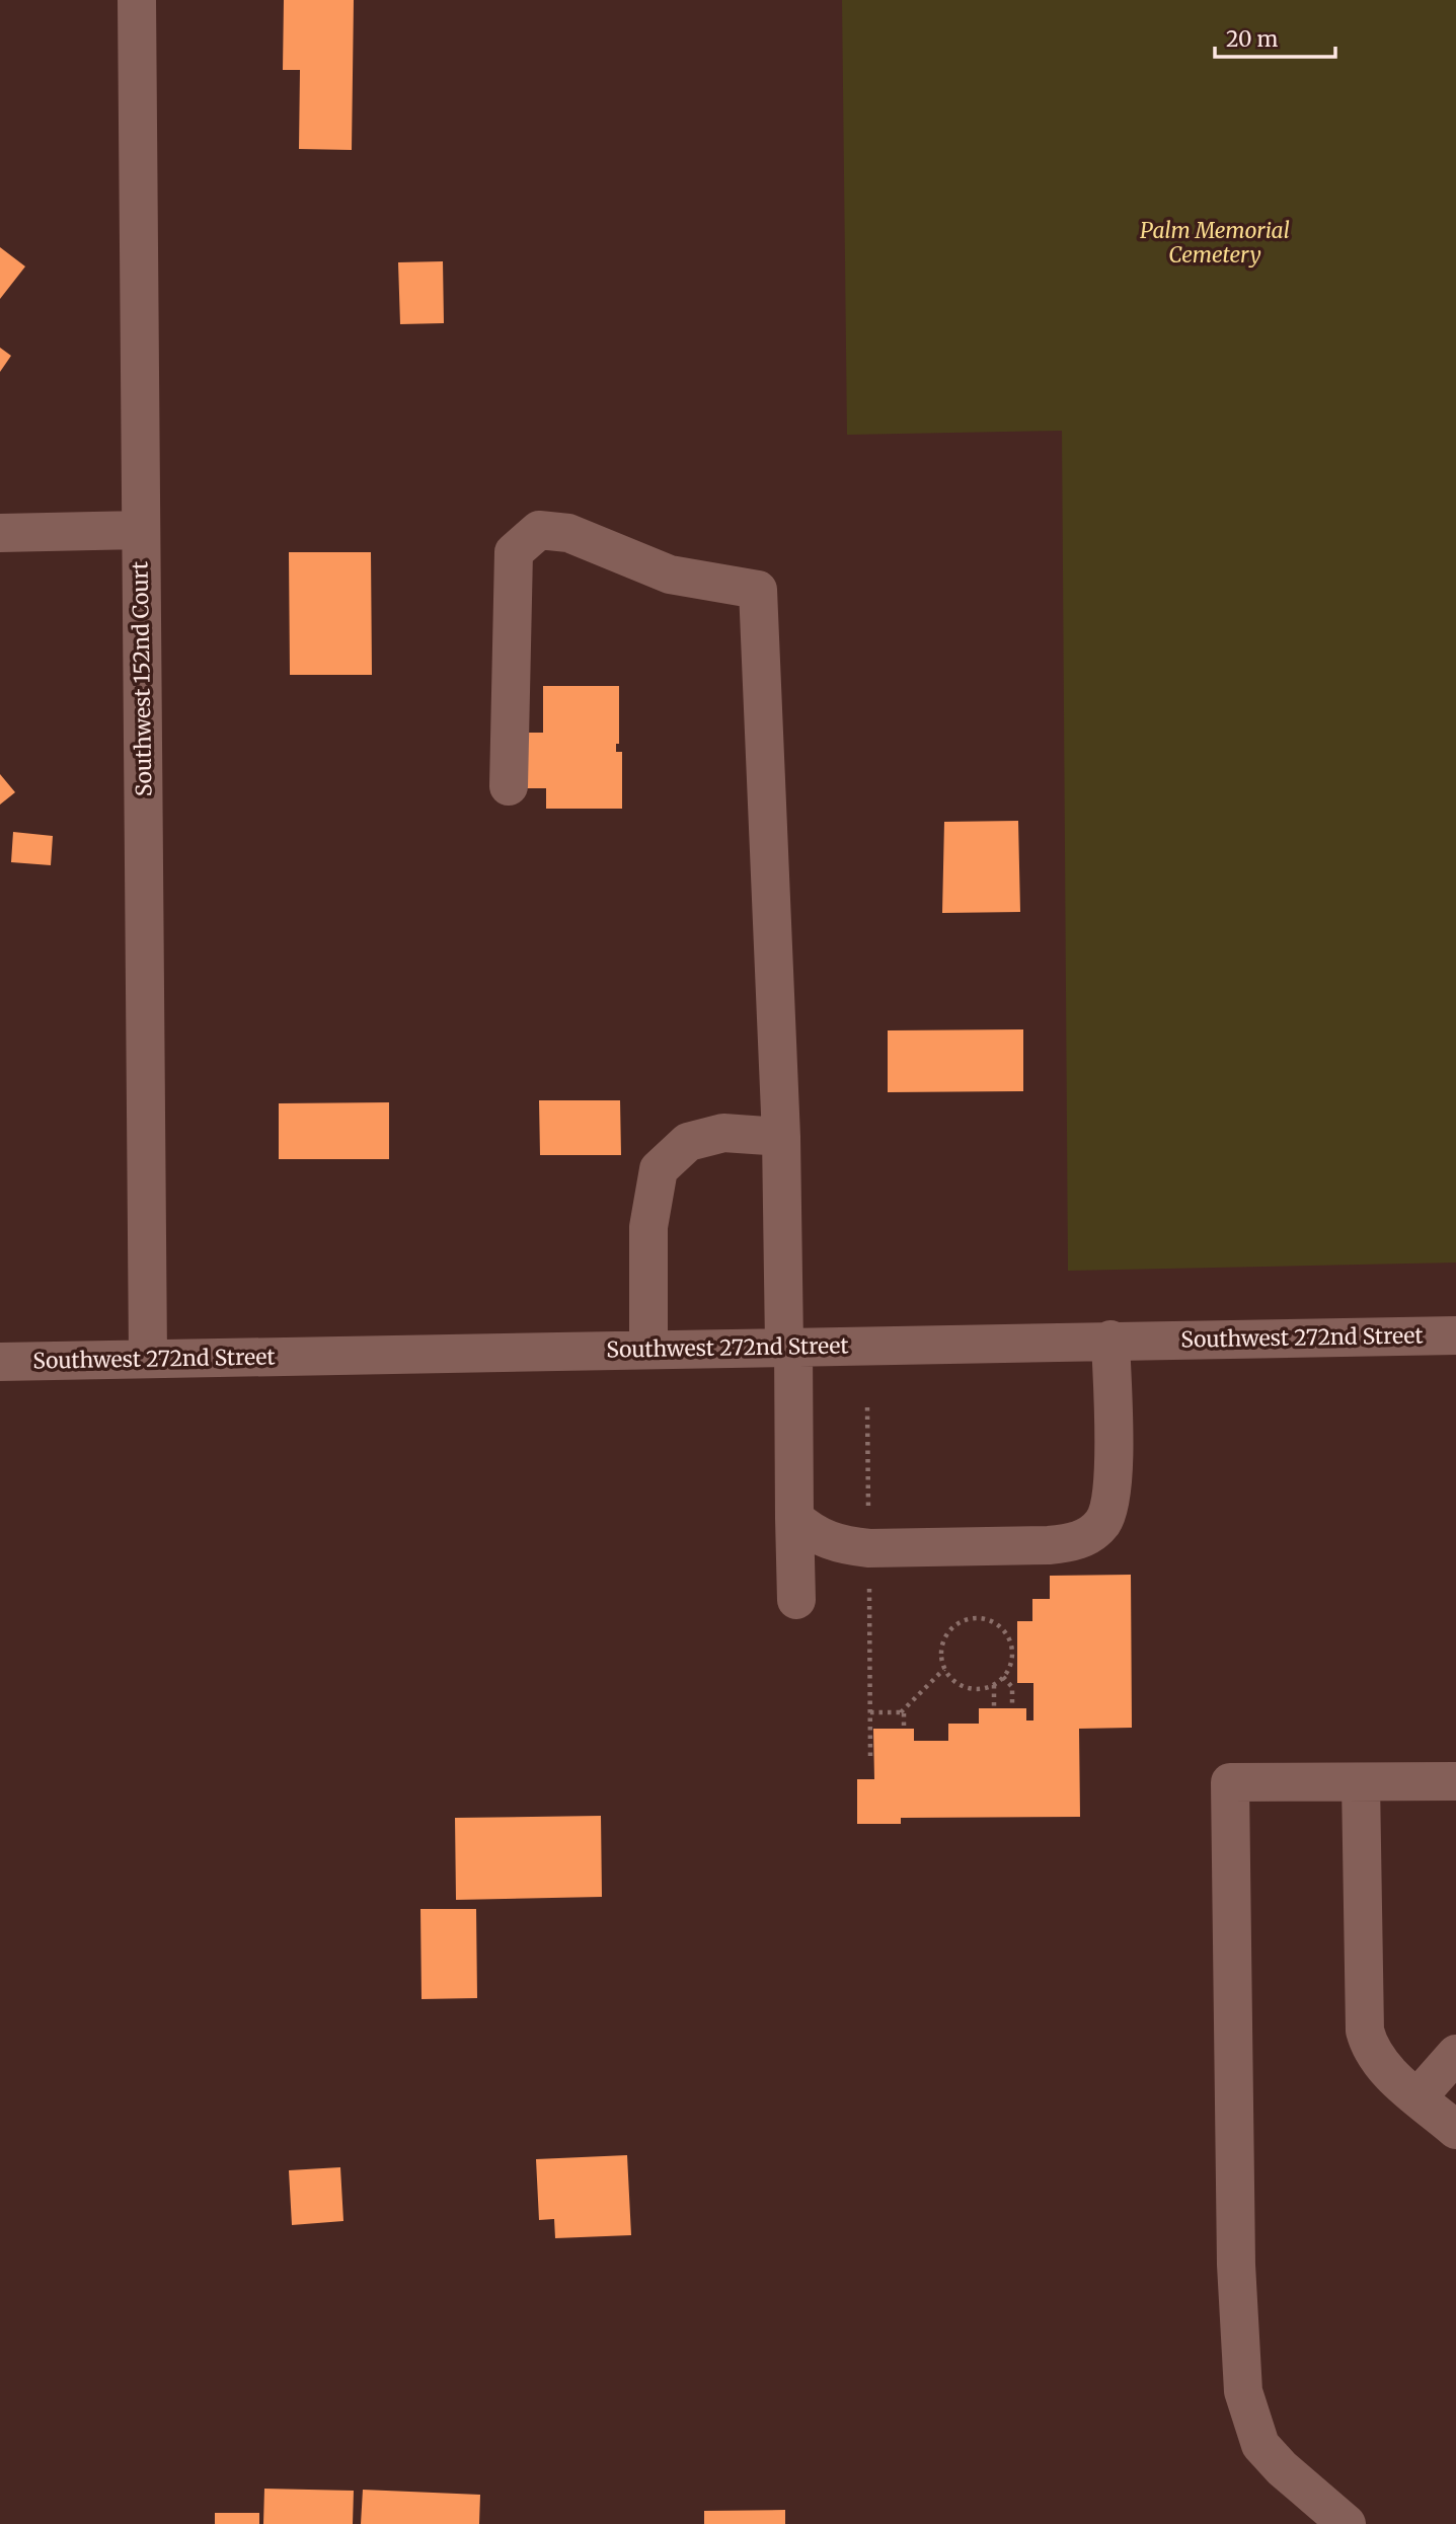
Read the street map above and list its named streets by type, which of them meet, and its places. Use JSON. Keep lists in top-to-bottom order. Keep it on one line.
{"streets":{"street":["Southwest 152nd Court","Southwest 272nd Street"]},"crossings":[["Southwest 152nd Court","Southwest 272nd Street"]],"parks":["Palm Memorial Cemetery"],"scale_bar":"20 m"}
